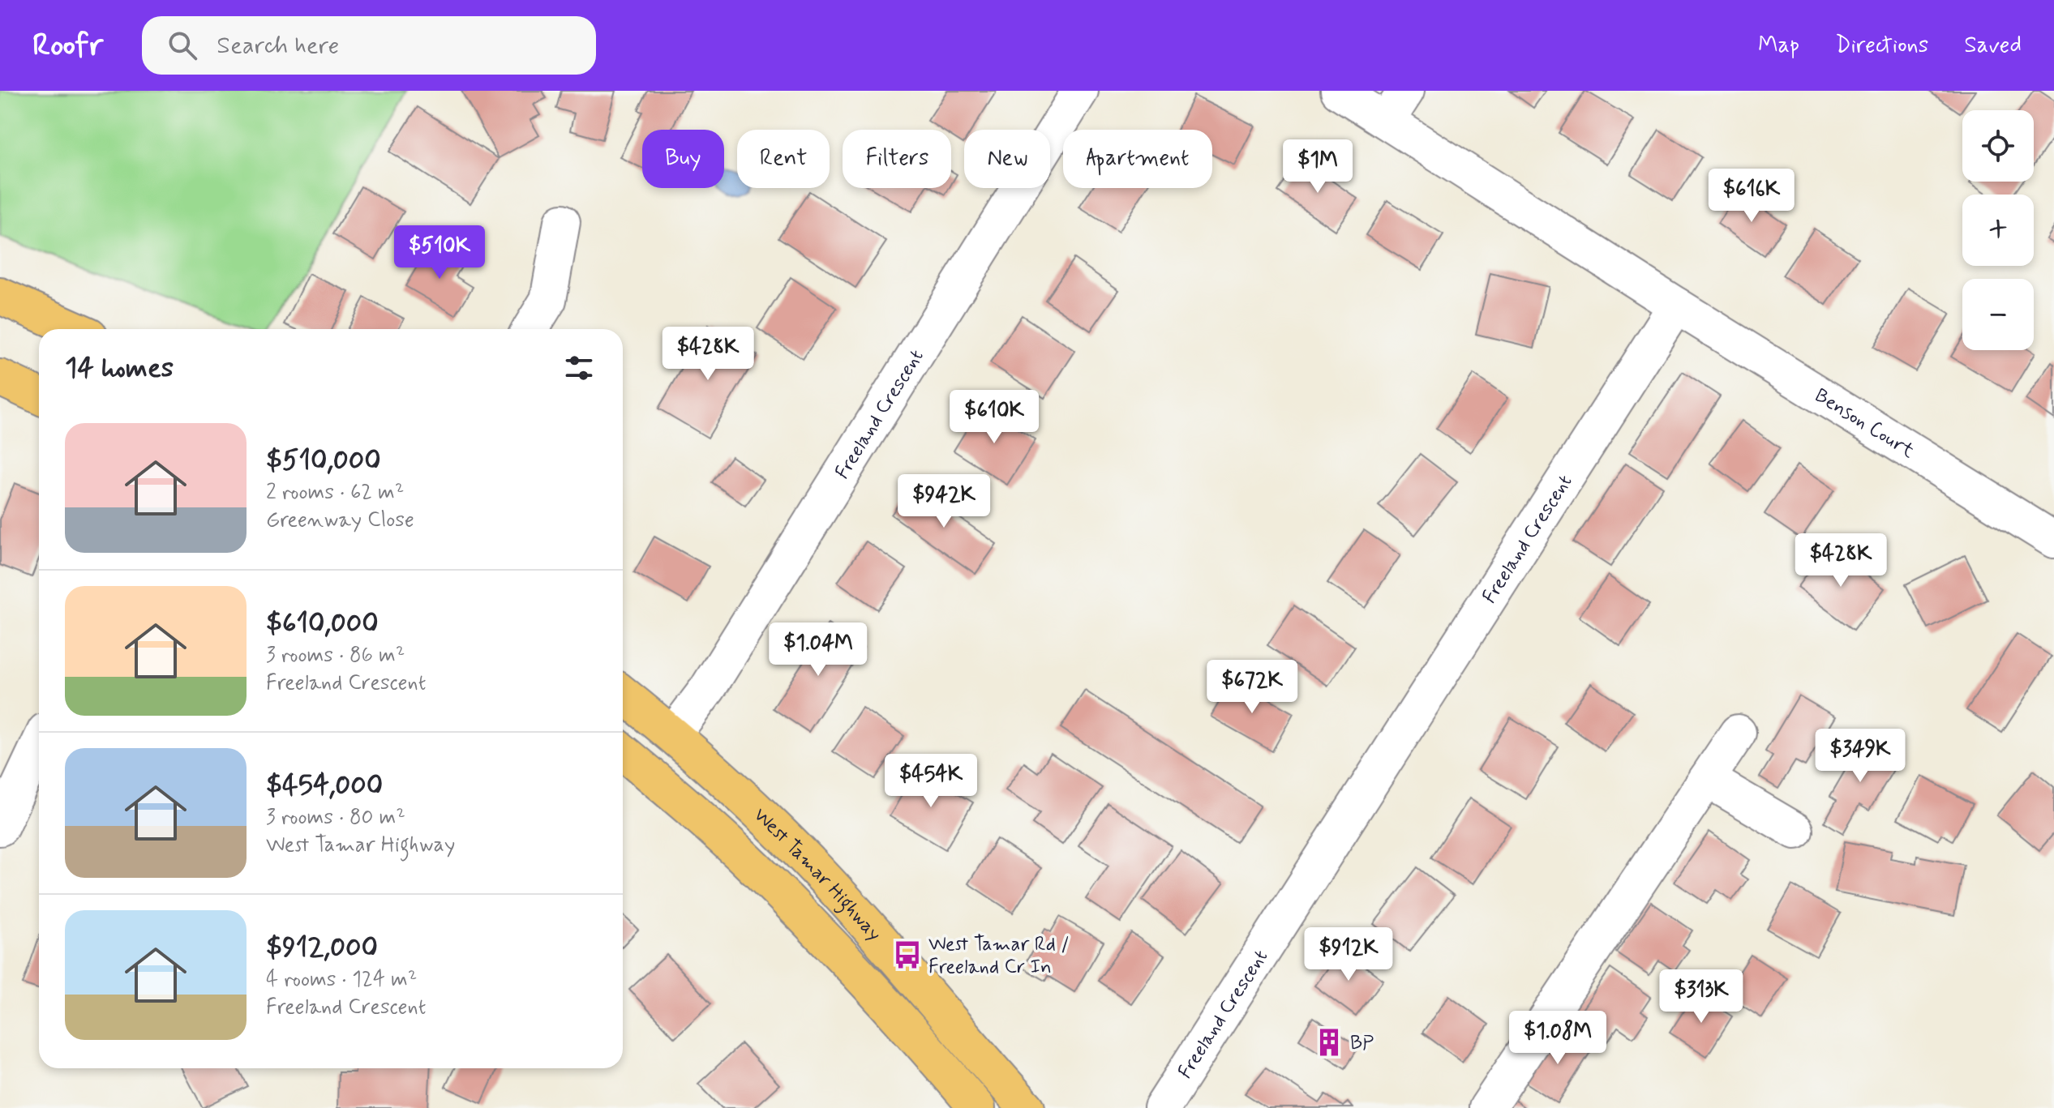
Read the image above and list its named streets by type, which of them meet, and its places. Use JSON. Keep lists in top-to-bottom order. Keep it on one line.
{"streets":{"highway":["West Tamar Highway"],"street":["Freeland Crescent","Benson Court"]},"crossings":[["Freeland Crescent","Benson Court"],["Freeland Crescent","West Tamar Highway"]],"places":{"bus stop":["West Tamar Rd / Freeland Cr In"],"building":["BP"]},"page":{"header":"Roofr","search":"Search here","nav":["Map","Directions","Saved"],"map_buttons":["+","−"],"chip":["Buy","Rent","Filters","New","Apartment"],"price":["$1M","$616K","$510K","$428K","$610K","$942K","$428K","$1.04M","$672K","$349K","$454K","$912K","$313K","$1.08M"],"heading":"14 homes","list":[{"name":"$510,000","note":"2 rooms · 62 m² · Greenway Close"},{"name":"$610,000","note":"3 rooms · 86 m² · Freeland Crescent"},{"name":"$454,000","note":"3 rooms · 80 m² · West Tamar Highway"},{"name":"$912,000","note":"4 rooms · 124 m² · Freeland Crescent"}]}}
